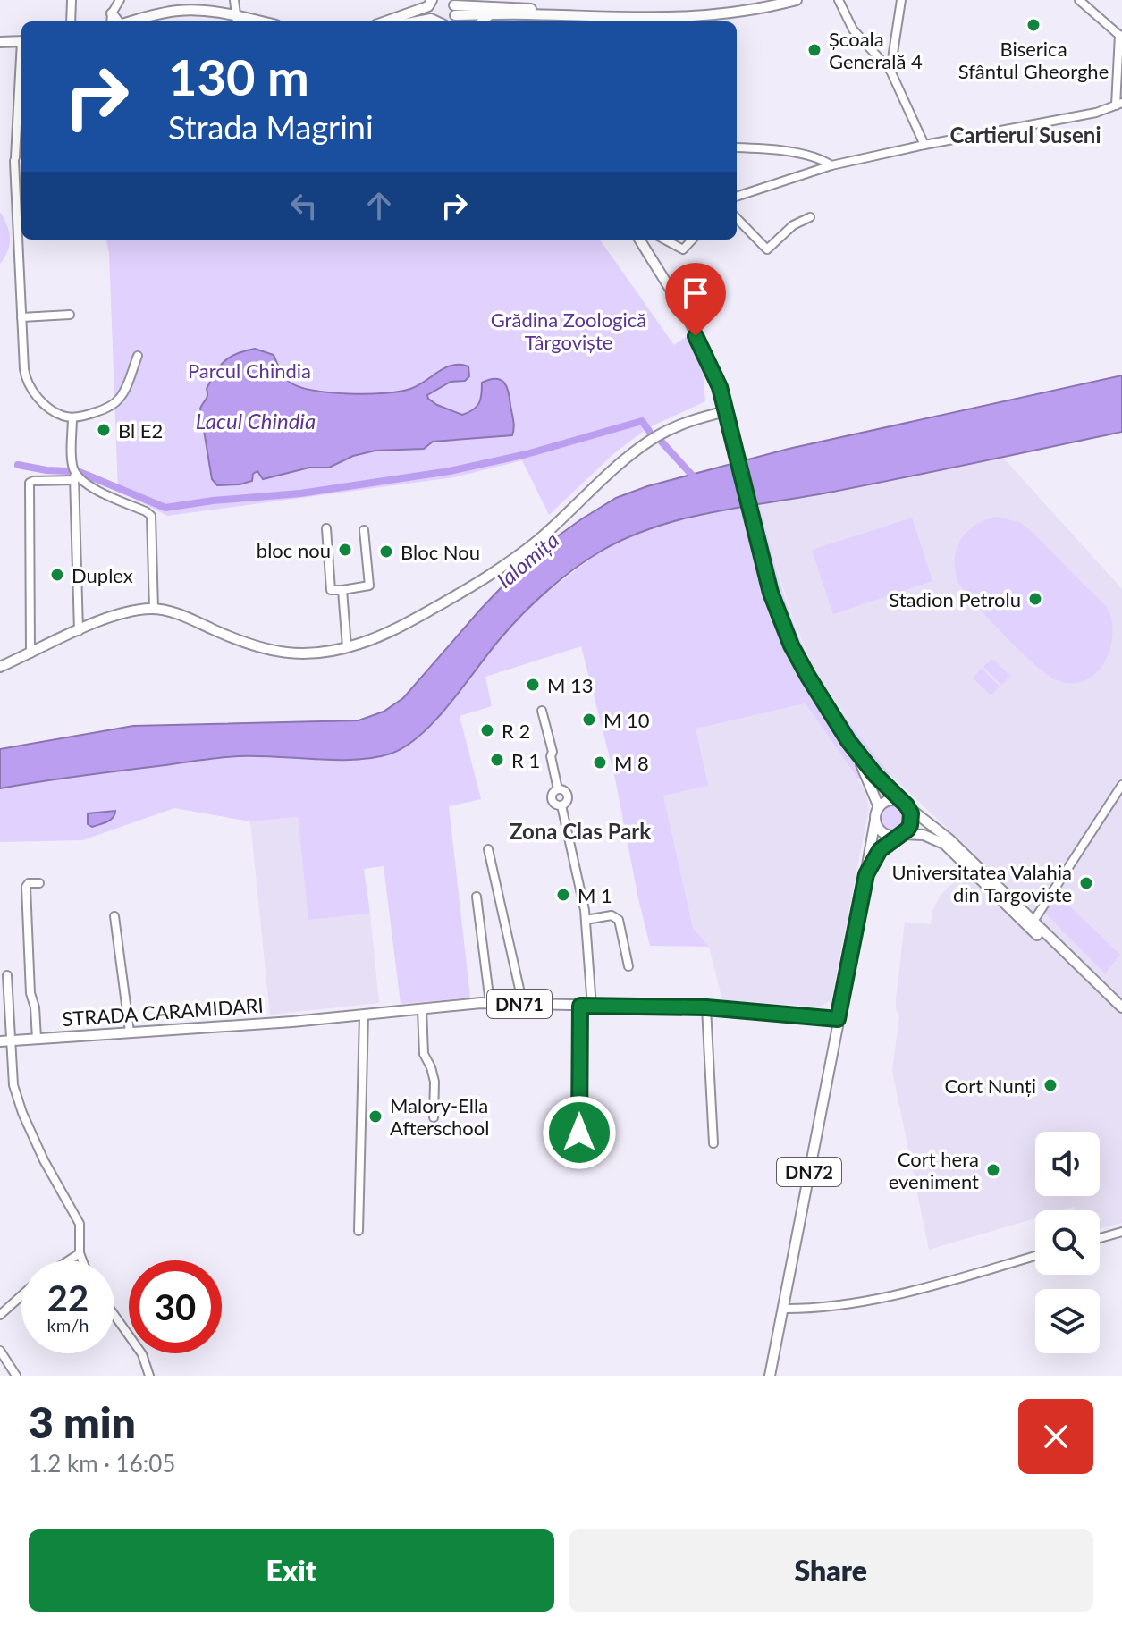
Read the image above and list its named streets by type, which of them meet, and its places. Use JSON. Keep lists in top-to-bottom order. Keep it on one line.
{"streets":{"main road":["DN71","STRADA CARAMIDARI","DN72"]},"crossings":[["DN71","STRADA CARAMIDARI"],["DN71","DN72"]],"districts":["Cartierul Suseni","Zona Clas Park"],"water":["Lacul Chindia","Ialomița"],"parks":["Grădina Zoologică Târgoviște","Parcul Chindia"],"places":["Biserica Sfântul Gheorghe","Școala Generală 4","Bl E2","bloc nou","Bloc Nou","Duplex","Stadion Petrolu","M 13","M 10","R 2","R 1","M 8","Universitatea Valahia din Targoviste","M 1","Cort Nunți","Malory-Ella Afterschool","Cort hera eveniment"],"page":{"turn":["130 m","Strada Magrini"],"speed":"22 km/h","limit":"30","heading":["3 min","1.2 km · 16:05"],"buttons":["Exit","Share"]}}
